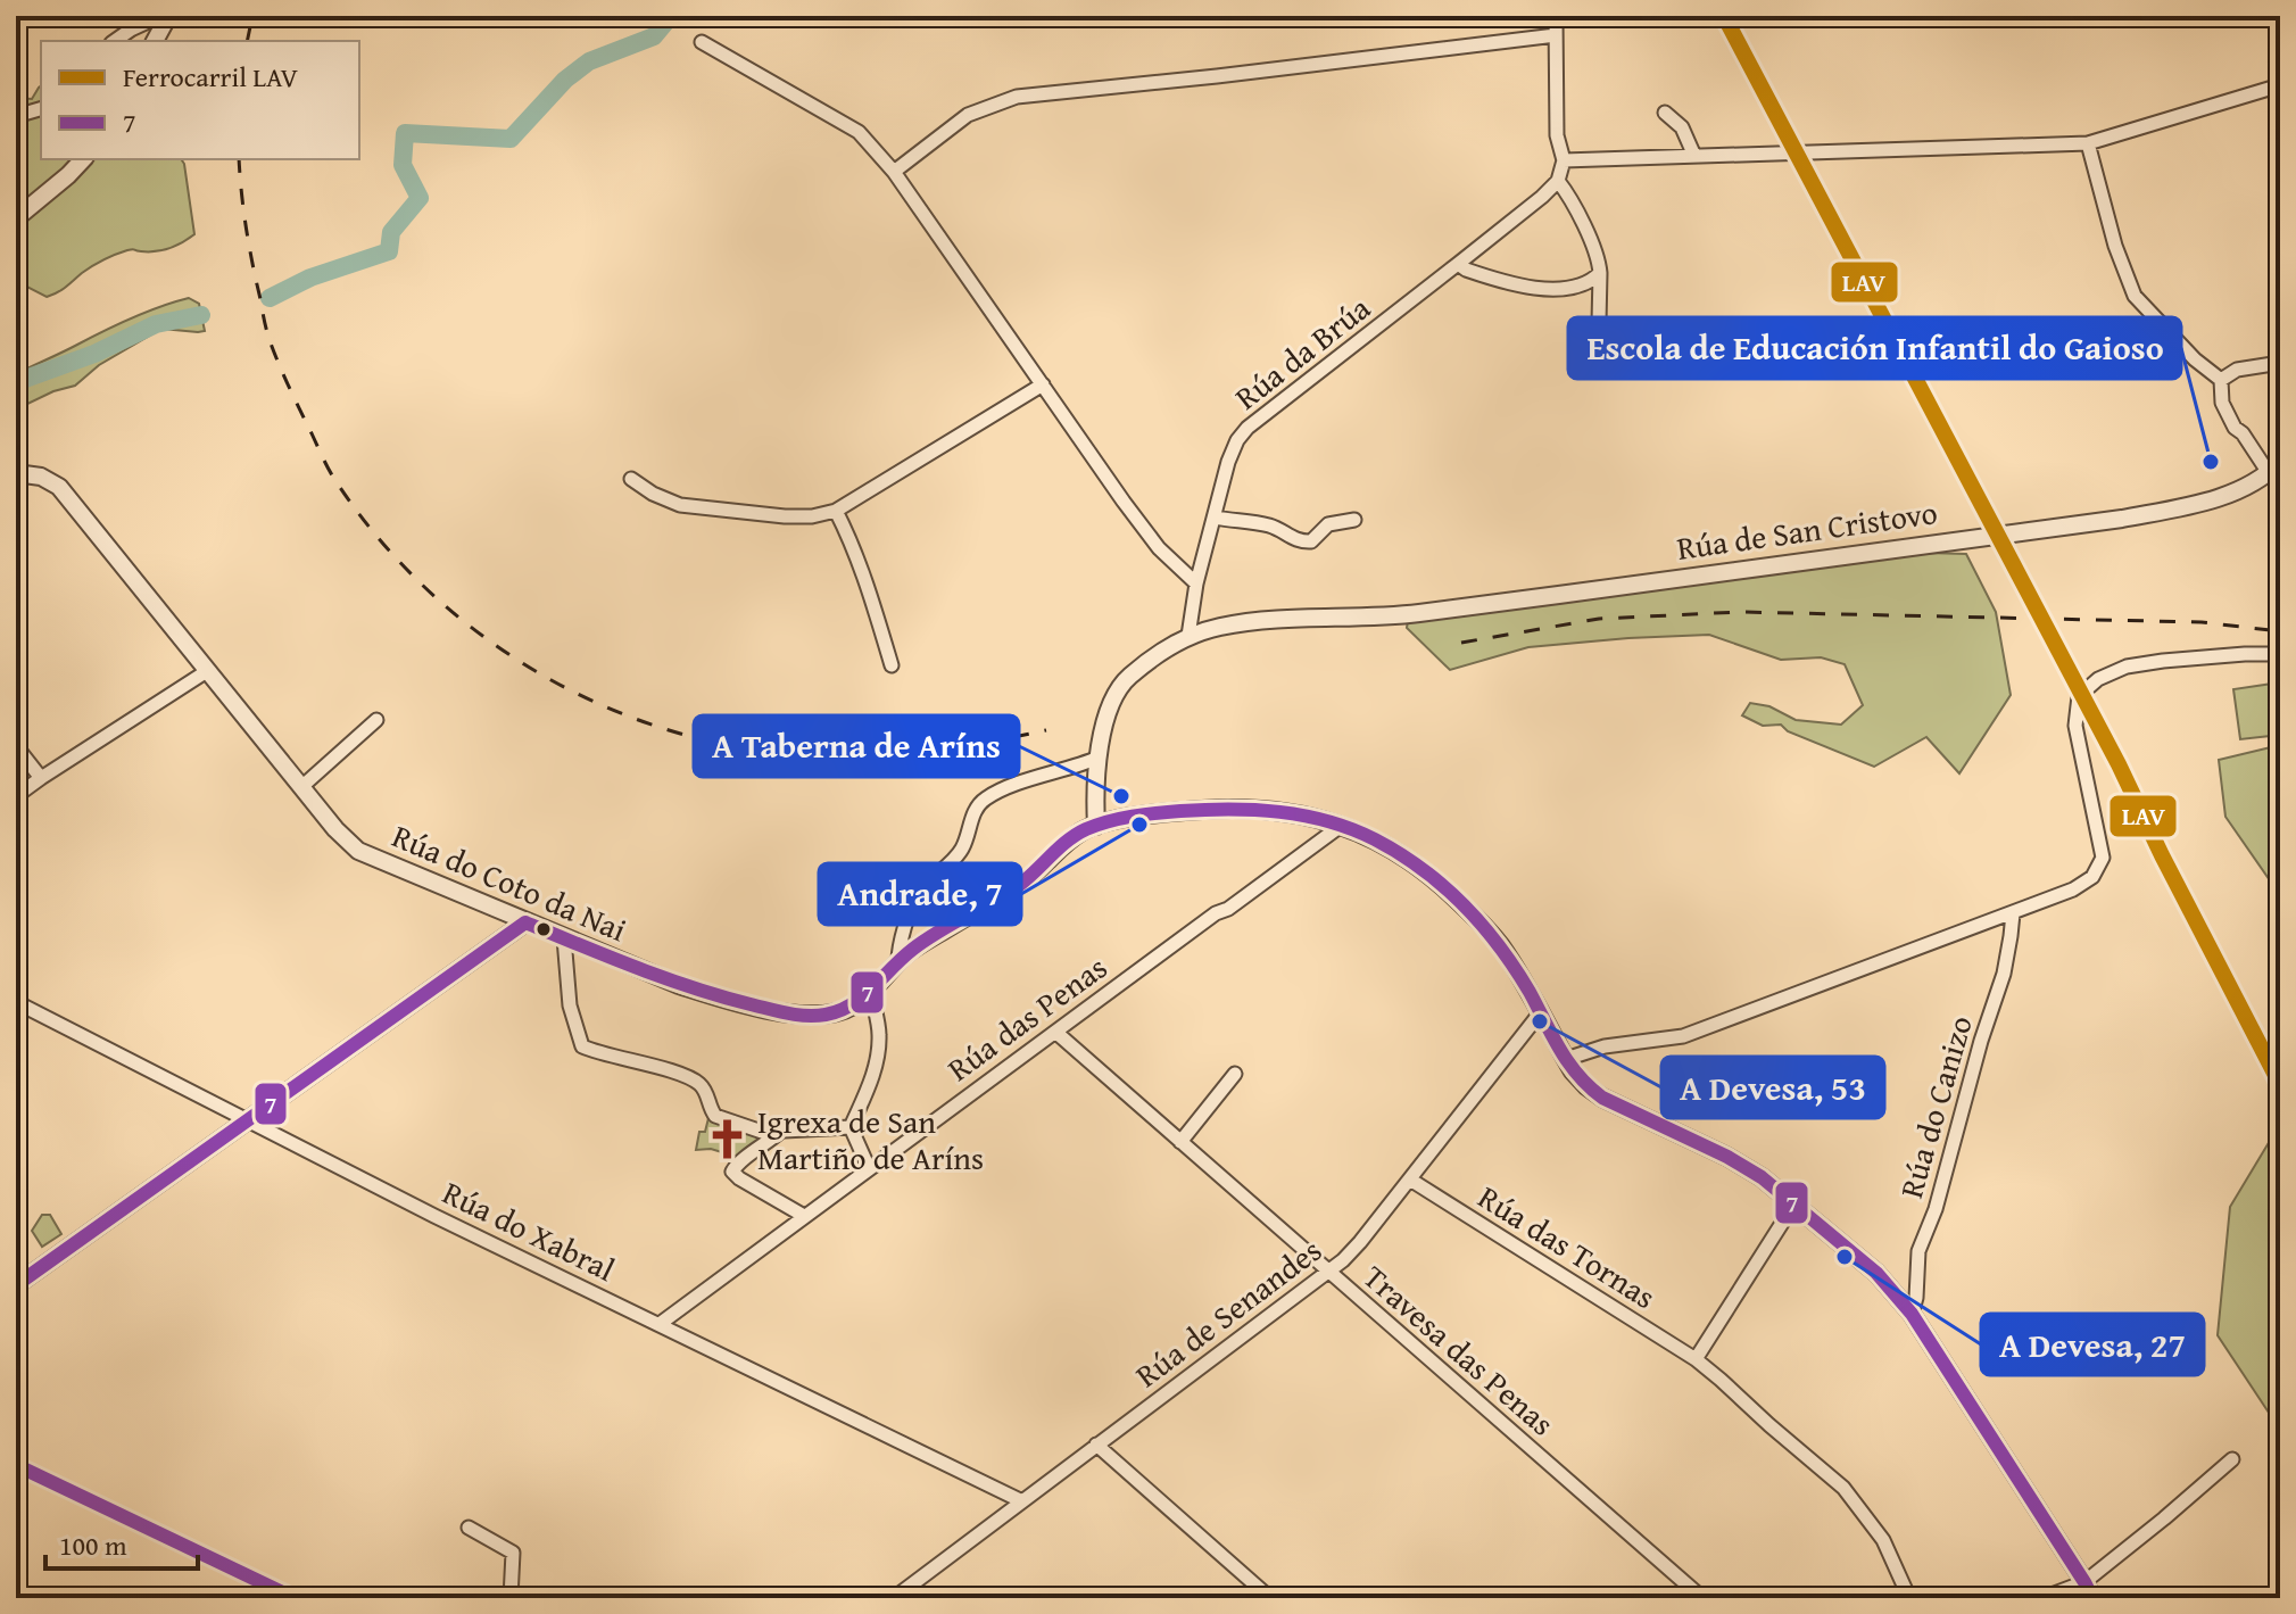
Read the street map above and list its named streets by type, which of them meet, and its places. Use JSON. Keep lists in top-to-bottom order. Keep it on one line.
{"streets":{"street":["Rúa da Brúa","Rúa de San Cristovo","Rúa do Coto da Nai","Rúa das Penas","Rúa do Canizo","Rúa do Xabral","Rúa das Tornas","Rúa de Senandes","Travesa das Penas"]},"crossings":[["Rúa da Brúa","Rúa de San Cristovo"],["Rúa das Penas","Rúa do Xabral"],["Rúa das Penas","Travesa das Penas"],["Rúa do Xabral","Rúa de Senandes"],["Rúa das Tornas","Rúa de Senandes"],["Rúa de Senandes","Travesa das Penas"]],"places":{"other":["Escola de Educación Infantil do Gaioso","A Taberna de Aríns","Andrade, 7","A Devesa, 53","A Devesa, 27"],"church":["Igrexa de San Martiño de Aríns"]},"lines":["rail line LAV","transit line 7"],"legend":["Ferrocarril LAV","7"],"scale_bar":"100 m"}
